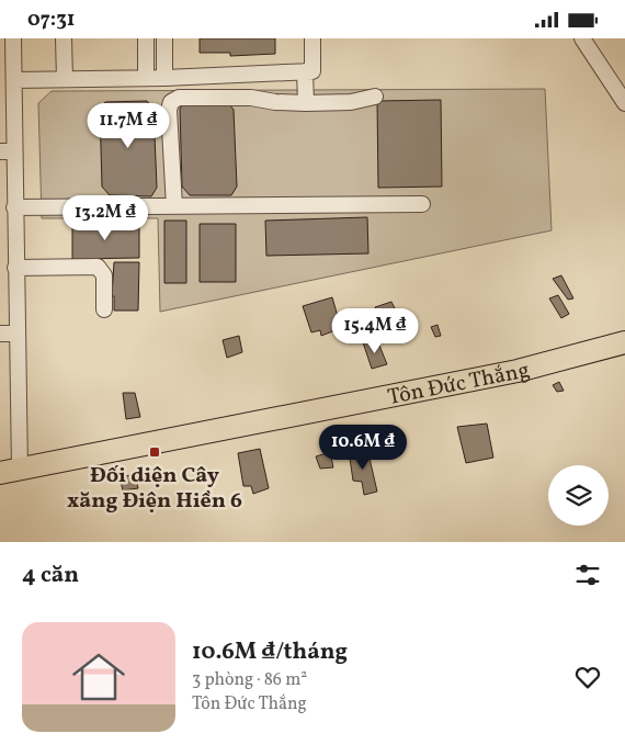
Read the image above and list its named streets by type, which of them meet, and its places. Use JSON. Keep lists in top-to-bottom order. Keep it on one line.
{"streets":{"highway":["Tôn Đức Thắng"]},"places":{"transit":["Đối diện Cây xăng Điện Hiền 6"]},"page":{"status":"07:31","price":["11.7M ₫","13.2M ₫","15.4M ₫","10.6M ₫"],"heading":"4 căn","list":[{"name":"10.6M ₫/tháng","note":"3 phòng · 86 m² · Tôn Đức Thắng"}]}}
